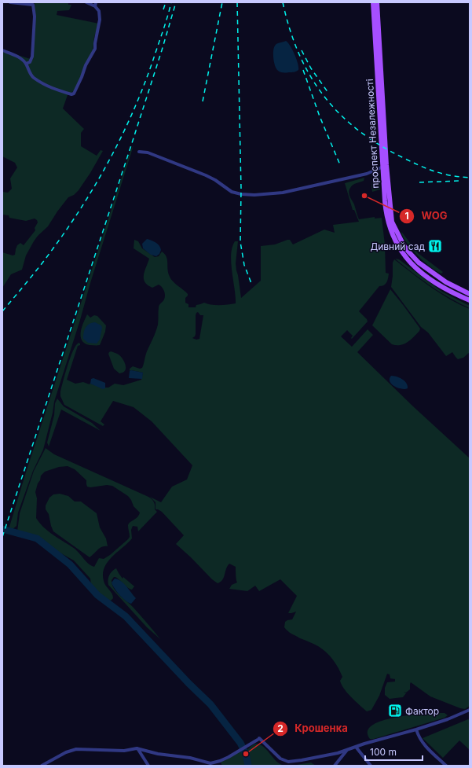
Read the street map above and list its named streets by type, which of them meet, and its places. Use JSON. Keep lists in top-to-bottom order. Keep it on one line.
{"streets":{"main road":["проспект Незалежності"]},"places":{"other":["WOG","Крошенка"],"restaurant":["Дивний сад"],"fuel station":["Фактор"]},"scale_bar":"100 m"}
